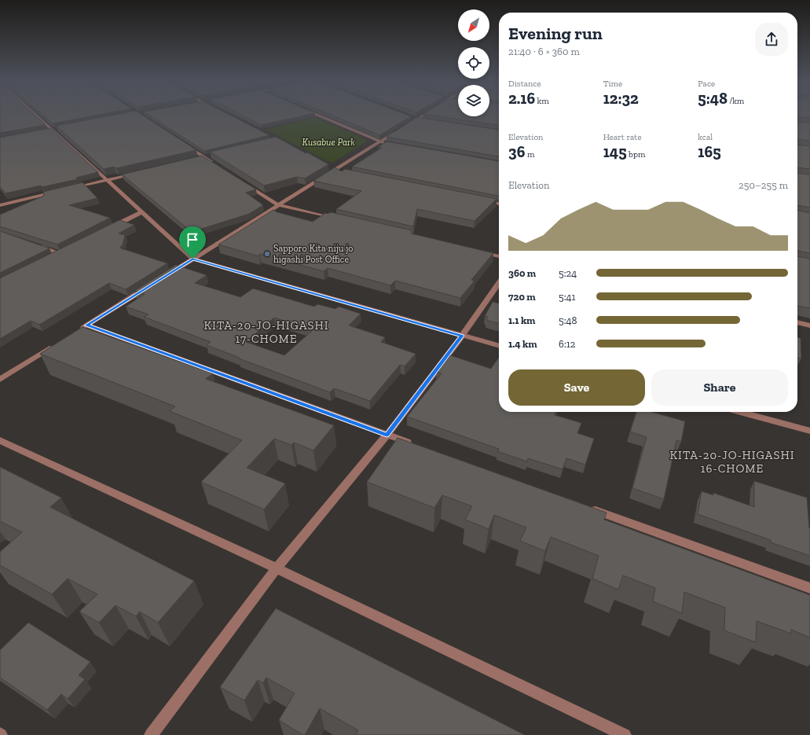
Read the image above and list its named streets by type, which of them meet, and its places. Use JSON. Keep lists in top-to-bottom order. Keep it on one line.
{"districts":["KITA-20-JO-HIGASHI 17-CHOME","KITA-20-JO-HIGASHI 16-CHOME"],"parks":["Kusabue Park"],"places":["Sapporo Kita niju jo higashi Post Office"],"north":"bottom left","page":{"heading":["Evening run","21:40 · 6 × 360 m"],"stats":[["Distance","2.16 km"],["Time","12:32"],["Pace","5:48 /km"],["Elevation","36 m"],["Heart rate","145 bpm"],["kcal","165"]],"chart":["Elevation","250–255 m"],"list":[{"name":"360 m","note":"5:24"},{"name":"720 m","note":"5:41"},{"name":"1.1 km","note":"5:48"},{"name":"1.4 km","note":"6:12"}],"buttons":["Save","Share"]}}
